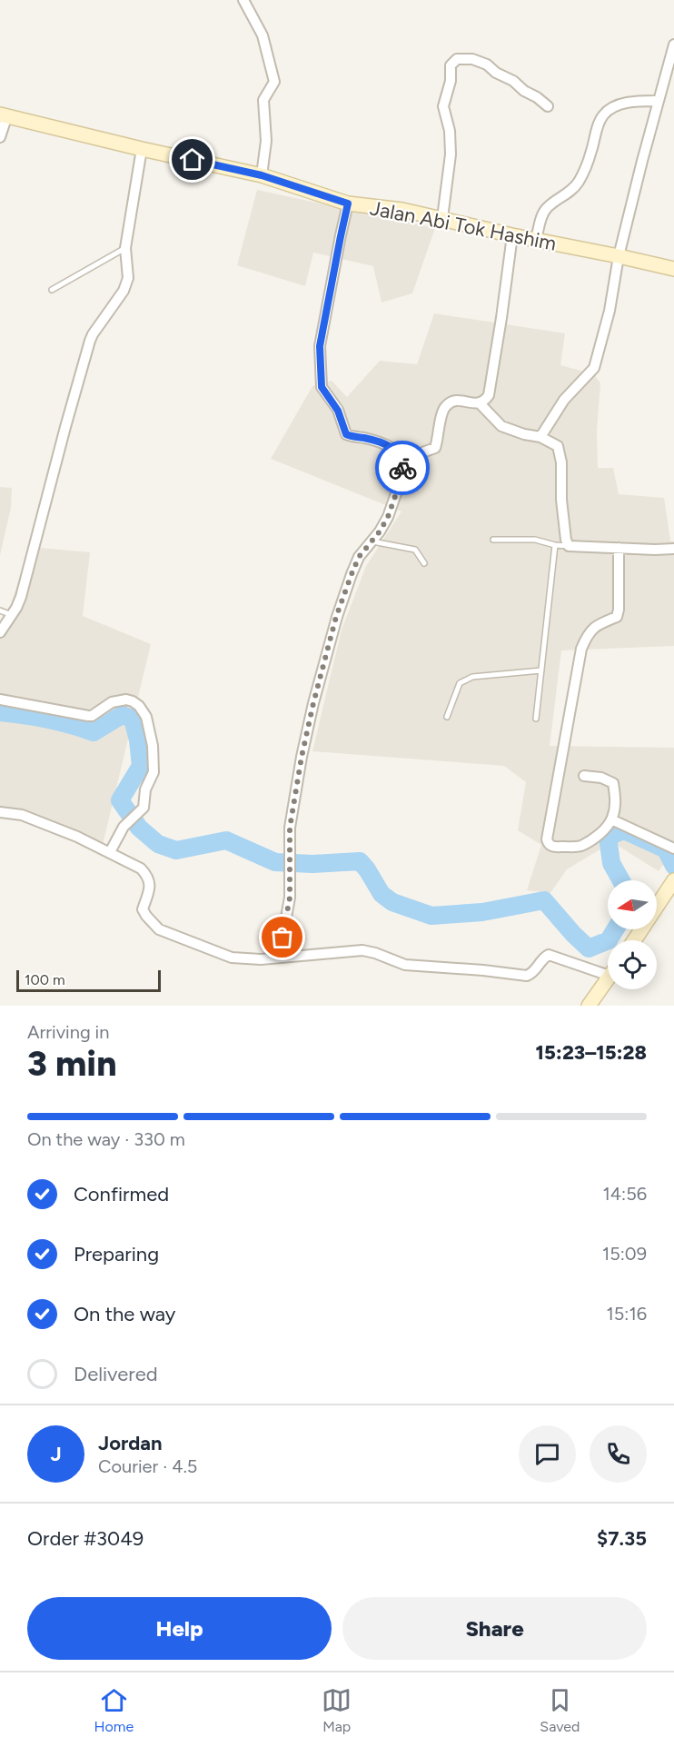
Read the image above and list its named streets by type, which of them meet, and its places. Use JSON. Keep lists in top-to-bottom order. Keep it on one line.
{"streets":{"main road":["Jalan Abi Tok Hashim"]},"scale_bar":"100 m","north":"left","page":{"scale":"100 m","heading":["3 min","Arriving in","15:23–15:28"],"panel":["Jordan","Courier · 4.5","Order #3049","$7.35"],"bar":"On the way · 330 m","list":[["Confirmed","14:56"],["Preparing","15:09"],["On the way","15:16"],"Delivered"],"round":"J","buttons":["Help","Share"],"tabs":["Home","Map","Saved"]}}
